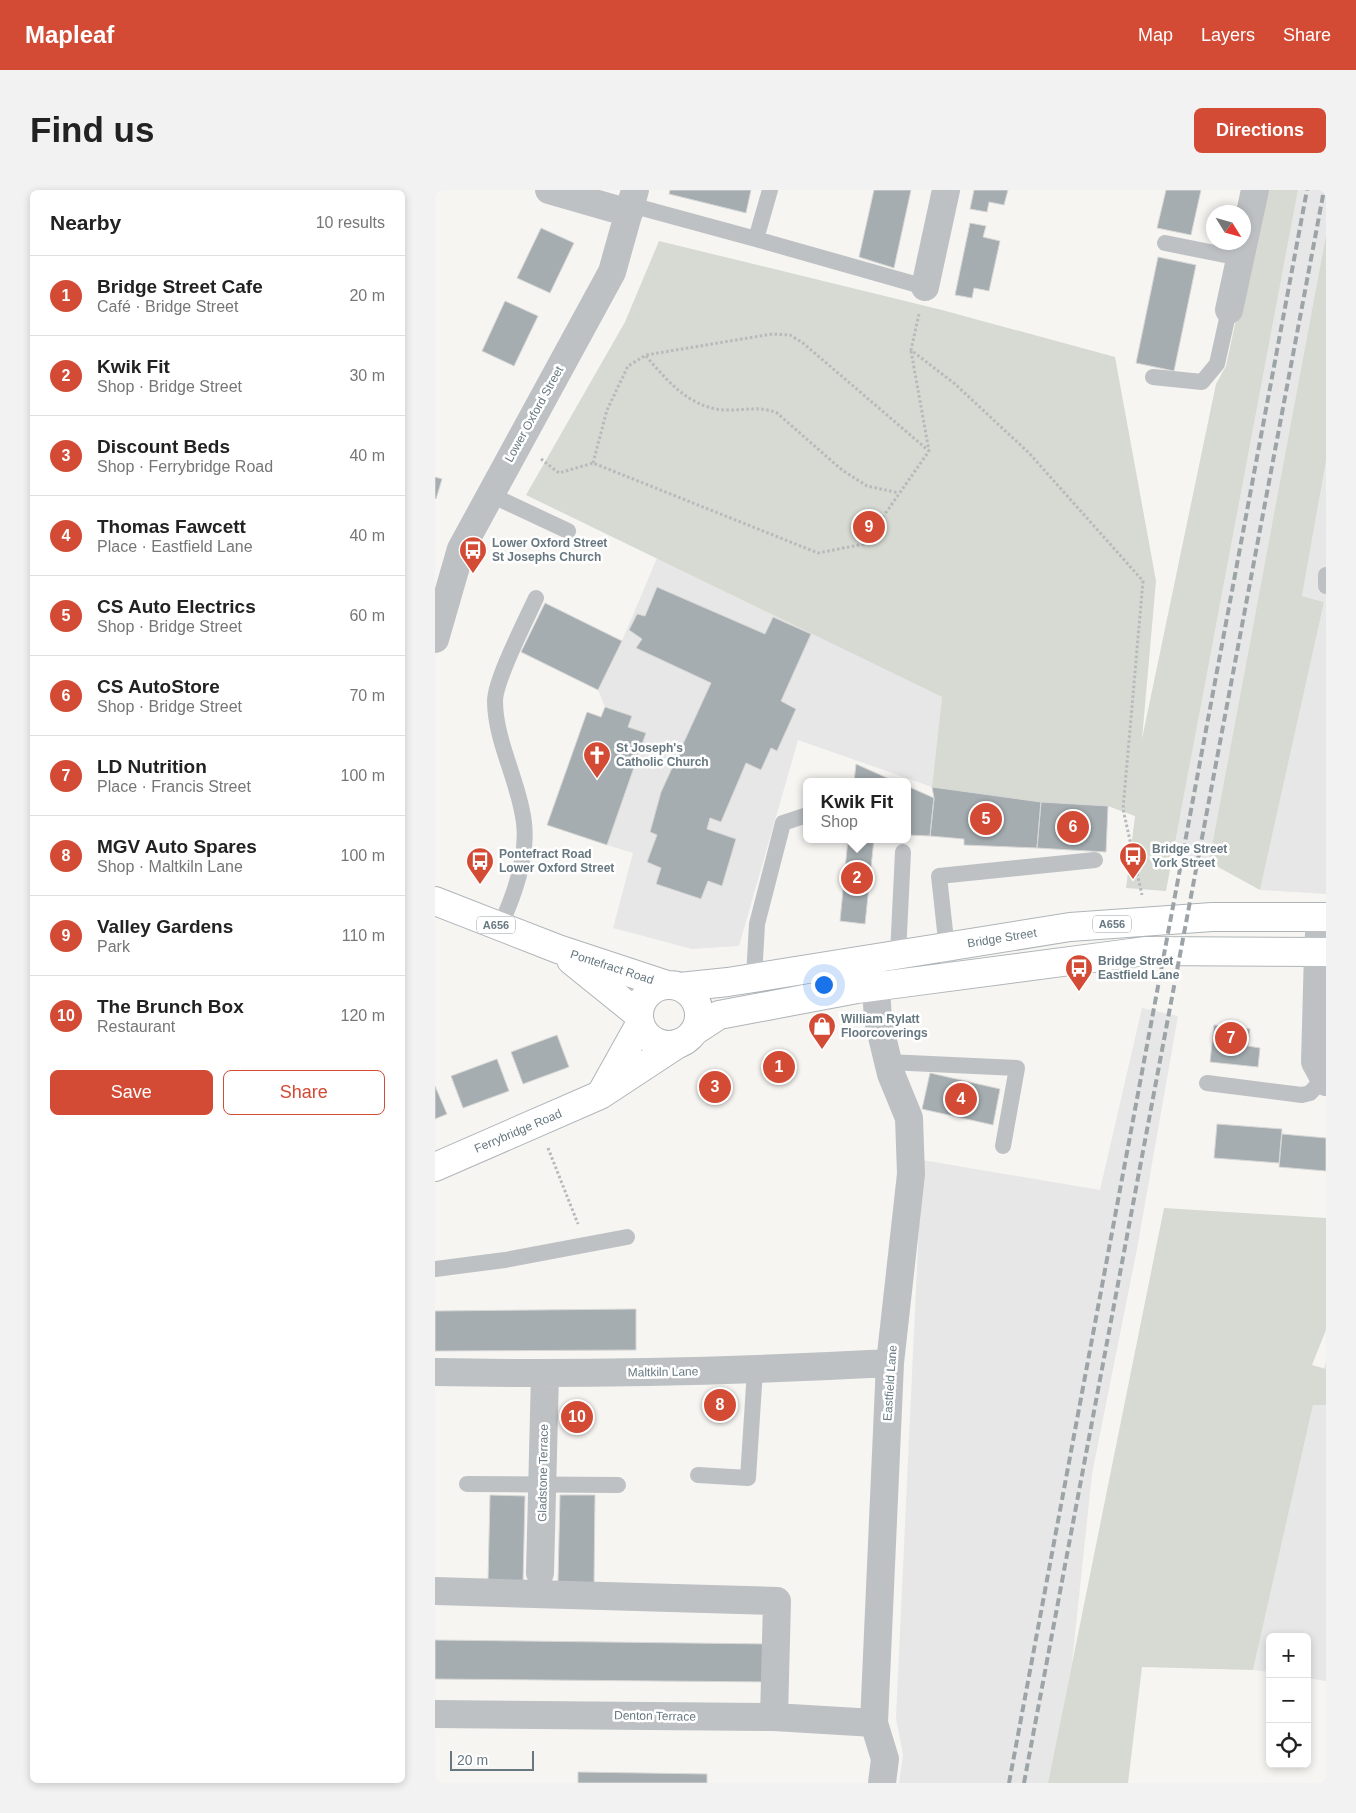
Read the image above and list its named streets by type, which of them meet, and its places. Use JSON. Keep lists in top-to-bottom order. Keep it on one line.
{"streets":{"main road":["A656","Bridge Street","Pontefract Road","Ferrybridge Road"],"street":["Lower Oxford Street","Maltkiln Lane","Eastfield Lane","Gladstone Terrace","Denton Terrace"]},"crossings":[["A656","Bridge Street"],["A656","Pontefract Road"],["A656","Ferrybridge Road"],["Bridge Street","Pontefract Road"],["Bridge Street","Ferrybridge Road"],["Pontefract Road","Ferrybridge Road"],["Maltkiln Lane","Eastfield Lane"],["Maltkiln Lane","Gladstone Terrace"],["Eastfield Lane","Denton Terrace"]],"places":{"bus stop":["Lower Oxford Street St Josephs Church","Bridge Street York Street","Pontefract Road Lower Oxford Street","Bridge Street Eastfield Lane"],"church":["St Joseph's Catholic Church"],"shop":["William Rylatt Floorcoverings"]},"scale_bar":"20 m","north":"bottom right","page":{"header":"Mapleaf","nav":["Map","Layers","Share"],"buttons":["Directions",["Save","Share"]],"title":"Find us","heading":["Nearby","10 results"],"list":[{"mark":"1","name":"Bridge Street Cafe","note":"Café · Bridge Street","value":"20 m"},{"mark":"2","name":"Kwik Fit","note":"Shop · Bridge Street","value":"30 m"},{"mark":"3","name":"Discount Beds","note":"Shop · Ferrybridge Road","value":"40 m"},{"mark":"4","name":"Thomas Fawcett","note":"Place · Eastfield Lane","value":"40 m"},{"mark":"5","name":"CS Auto Electrics","note":"Shop · Bridge Street","value":"60 m"},{"mark":"6","name":"CS AutoStore","note":"Shop · Bridge Street","value":"70 m"},{"mark":"7","name":"LD Nutrition","note":"Place · Francis Street","value":"100 m"},{"mark":"8","name":"MGV Auto Spares","note":"Shop · Maltkiln Lane","value":"100 m"},{"mark":"9","name":"Valley Gardens","note":"Park","value":"110 m"},{"mark":"10","name":"The Brunch Box","note":"Restaurant","value":"120 m"}],"pins":["9","5","6","2","7","1","3","4","8","10"],"popup":["Kwik Fit","Shop"],"map_buttons":["+","−"],"scale":"20 m"}}
